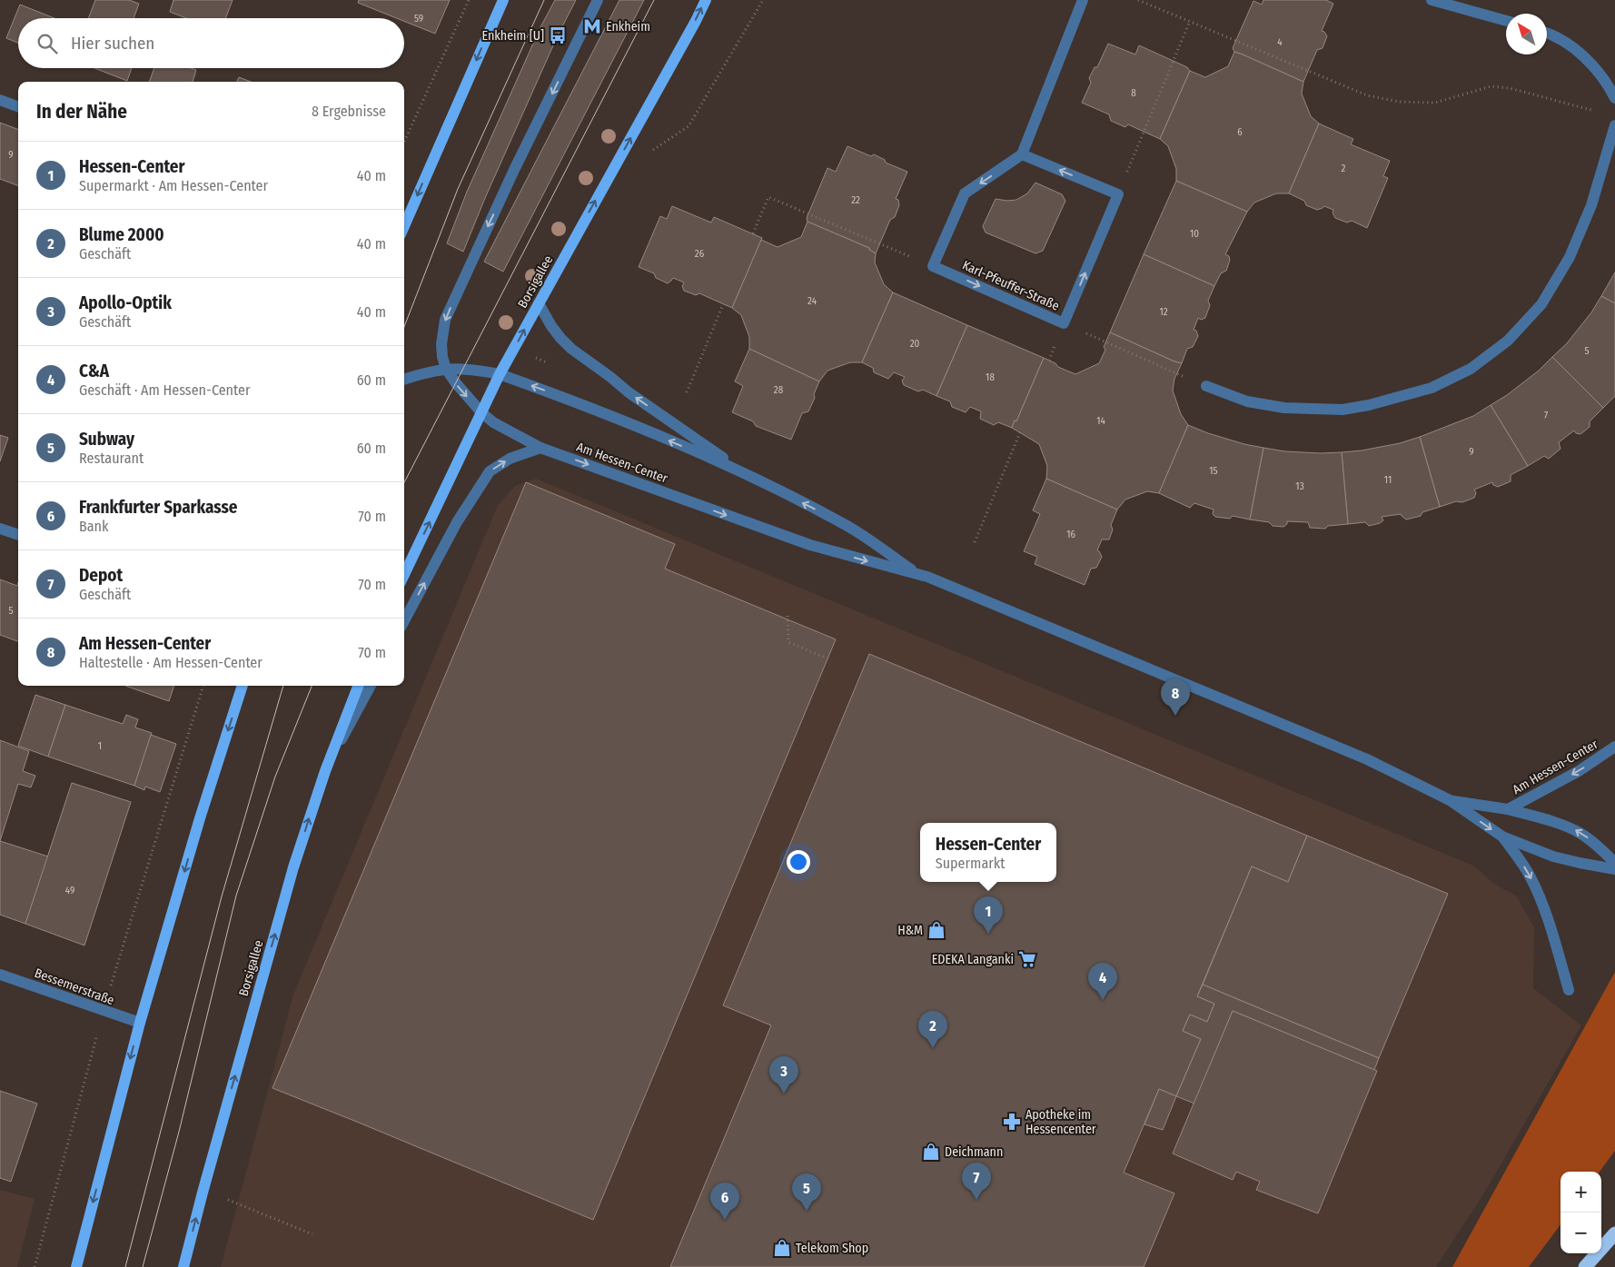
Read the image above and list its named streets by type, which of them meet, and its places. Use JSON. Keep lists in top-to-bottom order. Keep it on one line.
{"streets":{"main road":["Borsigallee"],"street":["Karl-Pfeuffer-Straße","Am Hessen-Center","Bessemerstraße"]},"crossings":[["Borsigallee","Am Hessen-Center"]],"one_way":["Borsigallee"],"places":{"metro station":["Enkheim"],"bus stop":["Enkheim [U]"],"shop":["H&M","Deichmann","Telekom Shop"],"supermarket":["EDEKA Langanki"],"pharmacy":["Apotheke im Hessencenter"]},"house_numbers":["59","4","8","6","9","2","22","10","26","24","12","20","5","18","28","7","14","9","15","11","13","16","5","1","49"],"north":"top left","page":{"search":"Hier suchen","heading":["In der Nähe","8 Ergebnisse"],"list":[{"mark":"1","name":"Hessen-Center","note":"Supermarkt · Am Hessen-Center","value":"40 m"},{"mark":"2","name":"Blume 2000","note":"Geschäft","value":"40 m"},{"mark":"3","name":"Apollo-Optik","note":"Geschäft","value":"40 m"},{"mark":"4","name":"C&A","note":"Geschäft · Am Hessen-Center","value":"60 m"},{"mark":"5","name":"Subway","note":"Restaurant","value":"60 m"},{"mark":"6","name":"Frankfurter Sparkasse","note":"Bank","value":"70 m"},{"mark":"7","name":"Depot","note":"Geschäft","value":"70 m"},{"mark":"8","name":"Am Hessen-Center","note":"Haltestelle · Am Hessen-Center","value":"70 m"}],"pins":["8","1","4","2","3","7","5","6"],"popup":["Hessen-Center","Supermarkt"],"map_buttons":["+","−"]}}
